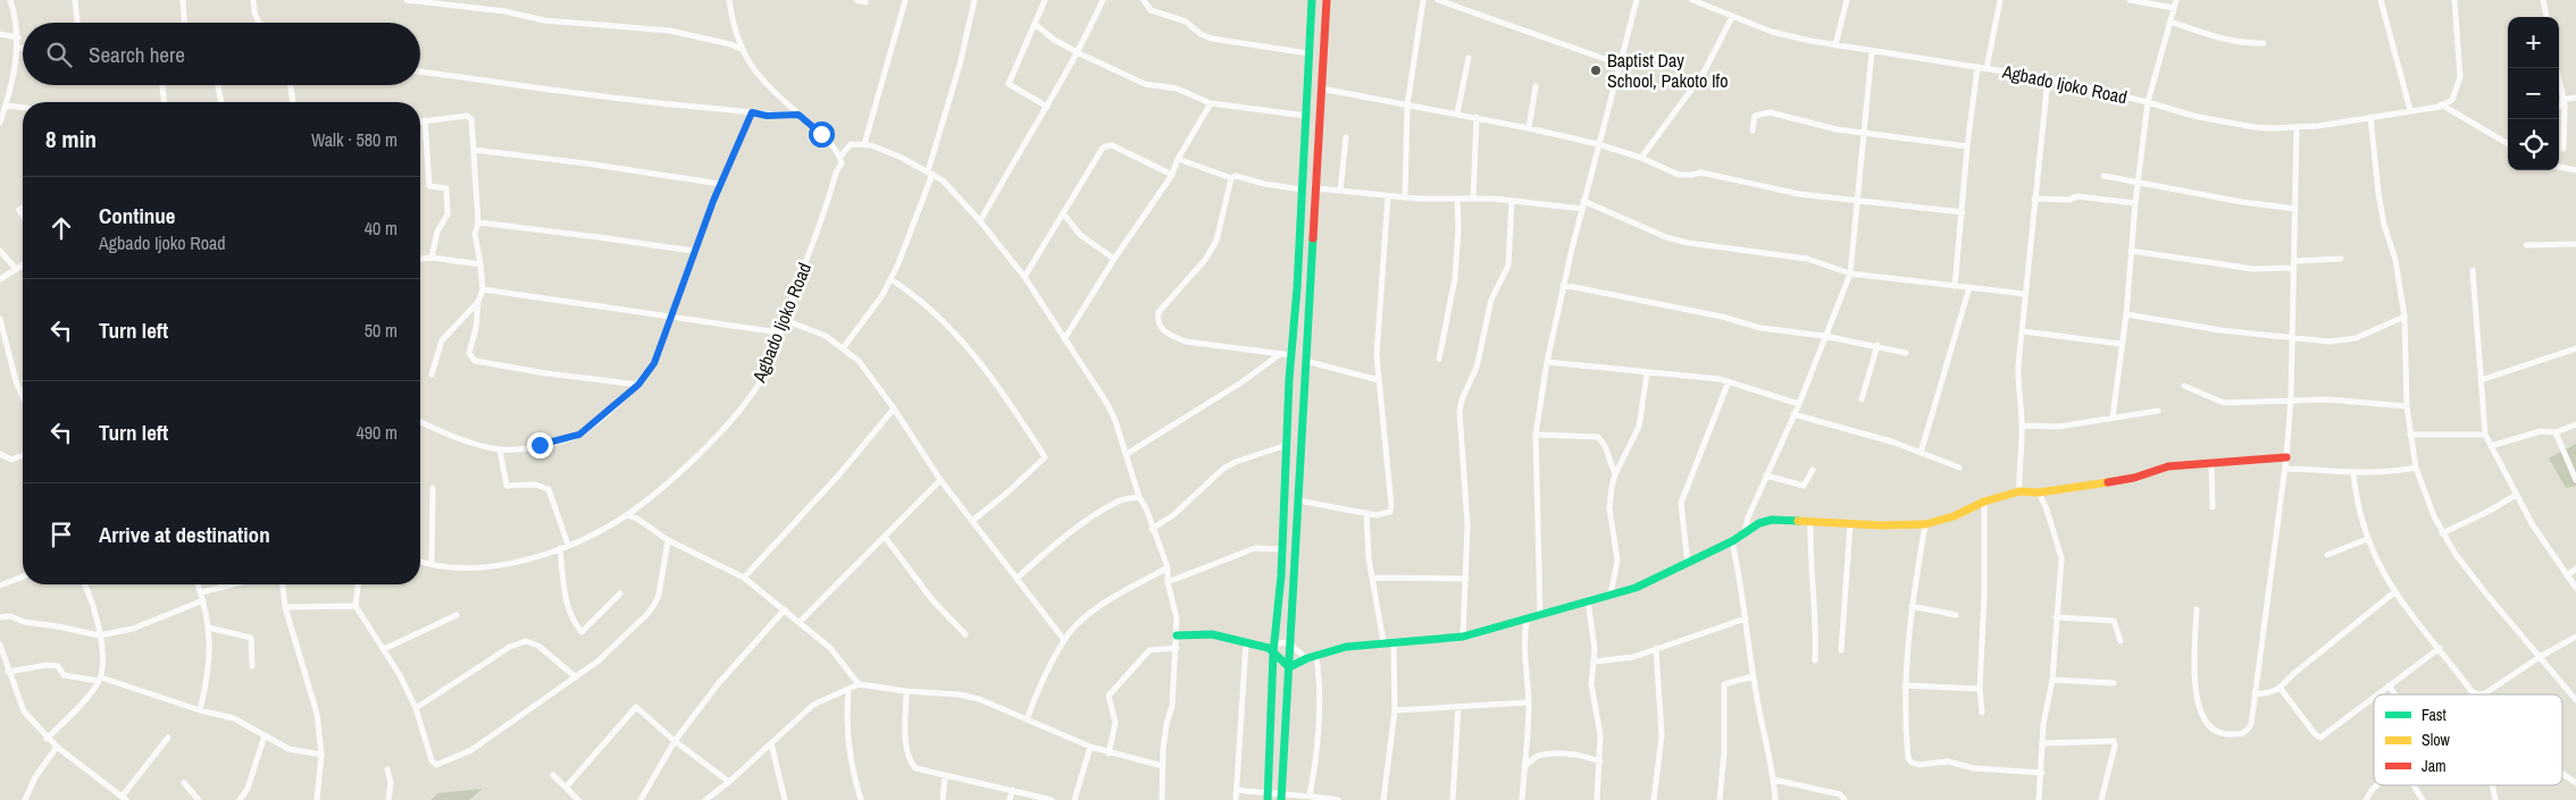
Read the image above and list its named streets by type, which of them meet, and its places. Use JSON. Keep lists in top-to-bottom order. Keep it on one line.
{"streets":{"street":["Agbado Ijoko Road"]},"places":["Baptist Day School, Pakoto Ifo"],"legend":["Fast","Slow","Jam"],"page":{"map_buttons":["+","−"],"search":"Search here","heading":["8 min","Walk · 580 m"],"list":[["Continue","Agbado Ijoko Road","40 m"],["Turn left","50 m"],["Turn left","490 m"],"Arrive at destination"]}}
